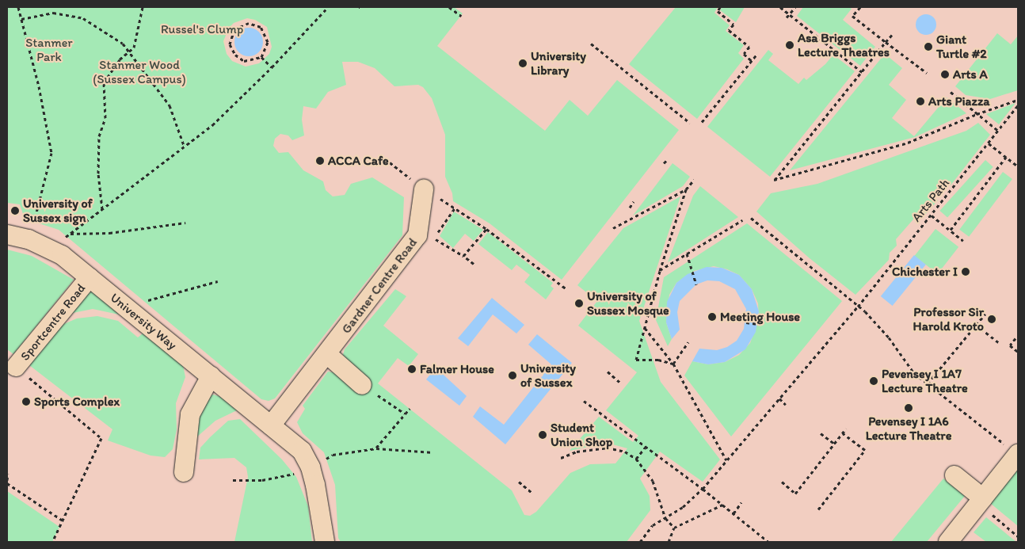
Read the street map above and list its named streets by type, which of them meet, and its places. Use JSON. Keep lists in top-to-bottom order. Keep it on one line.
{"streets":{"street":["Gardner Centre Road","University Way","Sportcentre Road"],"path":["Arts Path"]},"crossings":[["Gardner Centre Road","University Way"],["University Way","Sportcentre Road"]],"parks":["Russel's Clump","Stanmer Park","Stanmer Wood (Sussex Campus)"],"places":["Asa Briggs Lecture Theatres","Giant Turtle #2","University Library","Arts A","Arts Piazza","ACCA Cafe","University of Sussex sign","Chichester I","University of Sussex Mosque","Meeting House","Professor Sir Harold Kroto","Falmer House","University of Sussex","Pevensey I 1A7 Lecture Theatre","Sports Complex","Pevensey I 1A6 Lecture Theatre","Student Union Shop"]}
